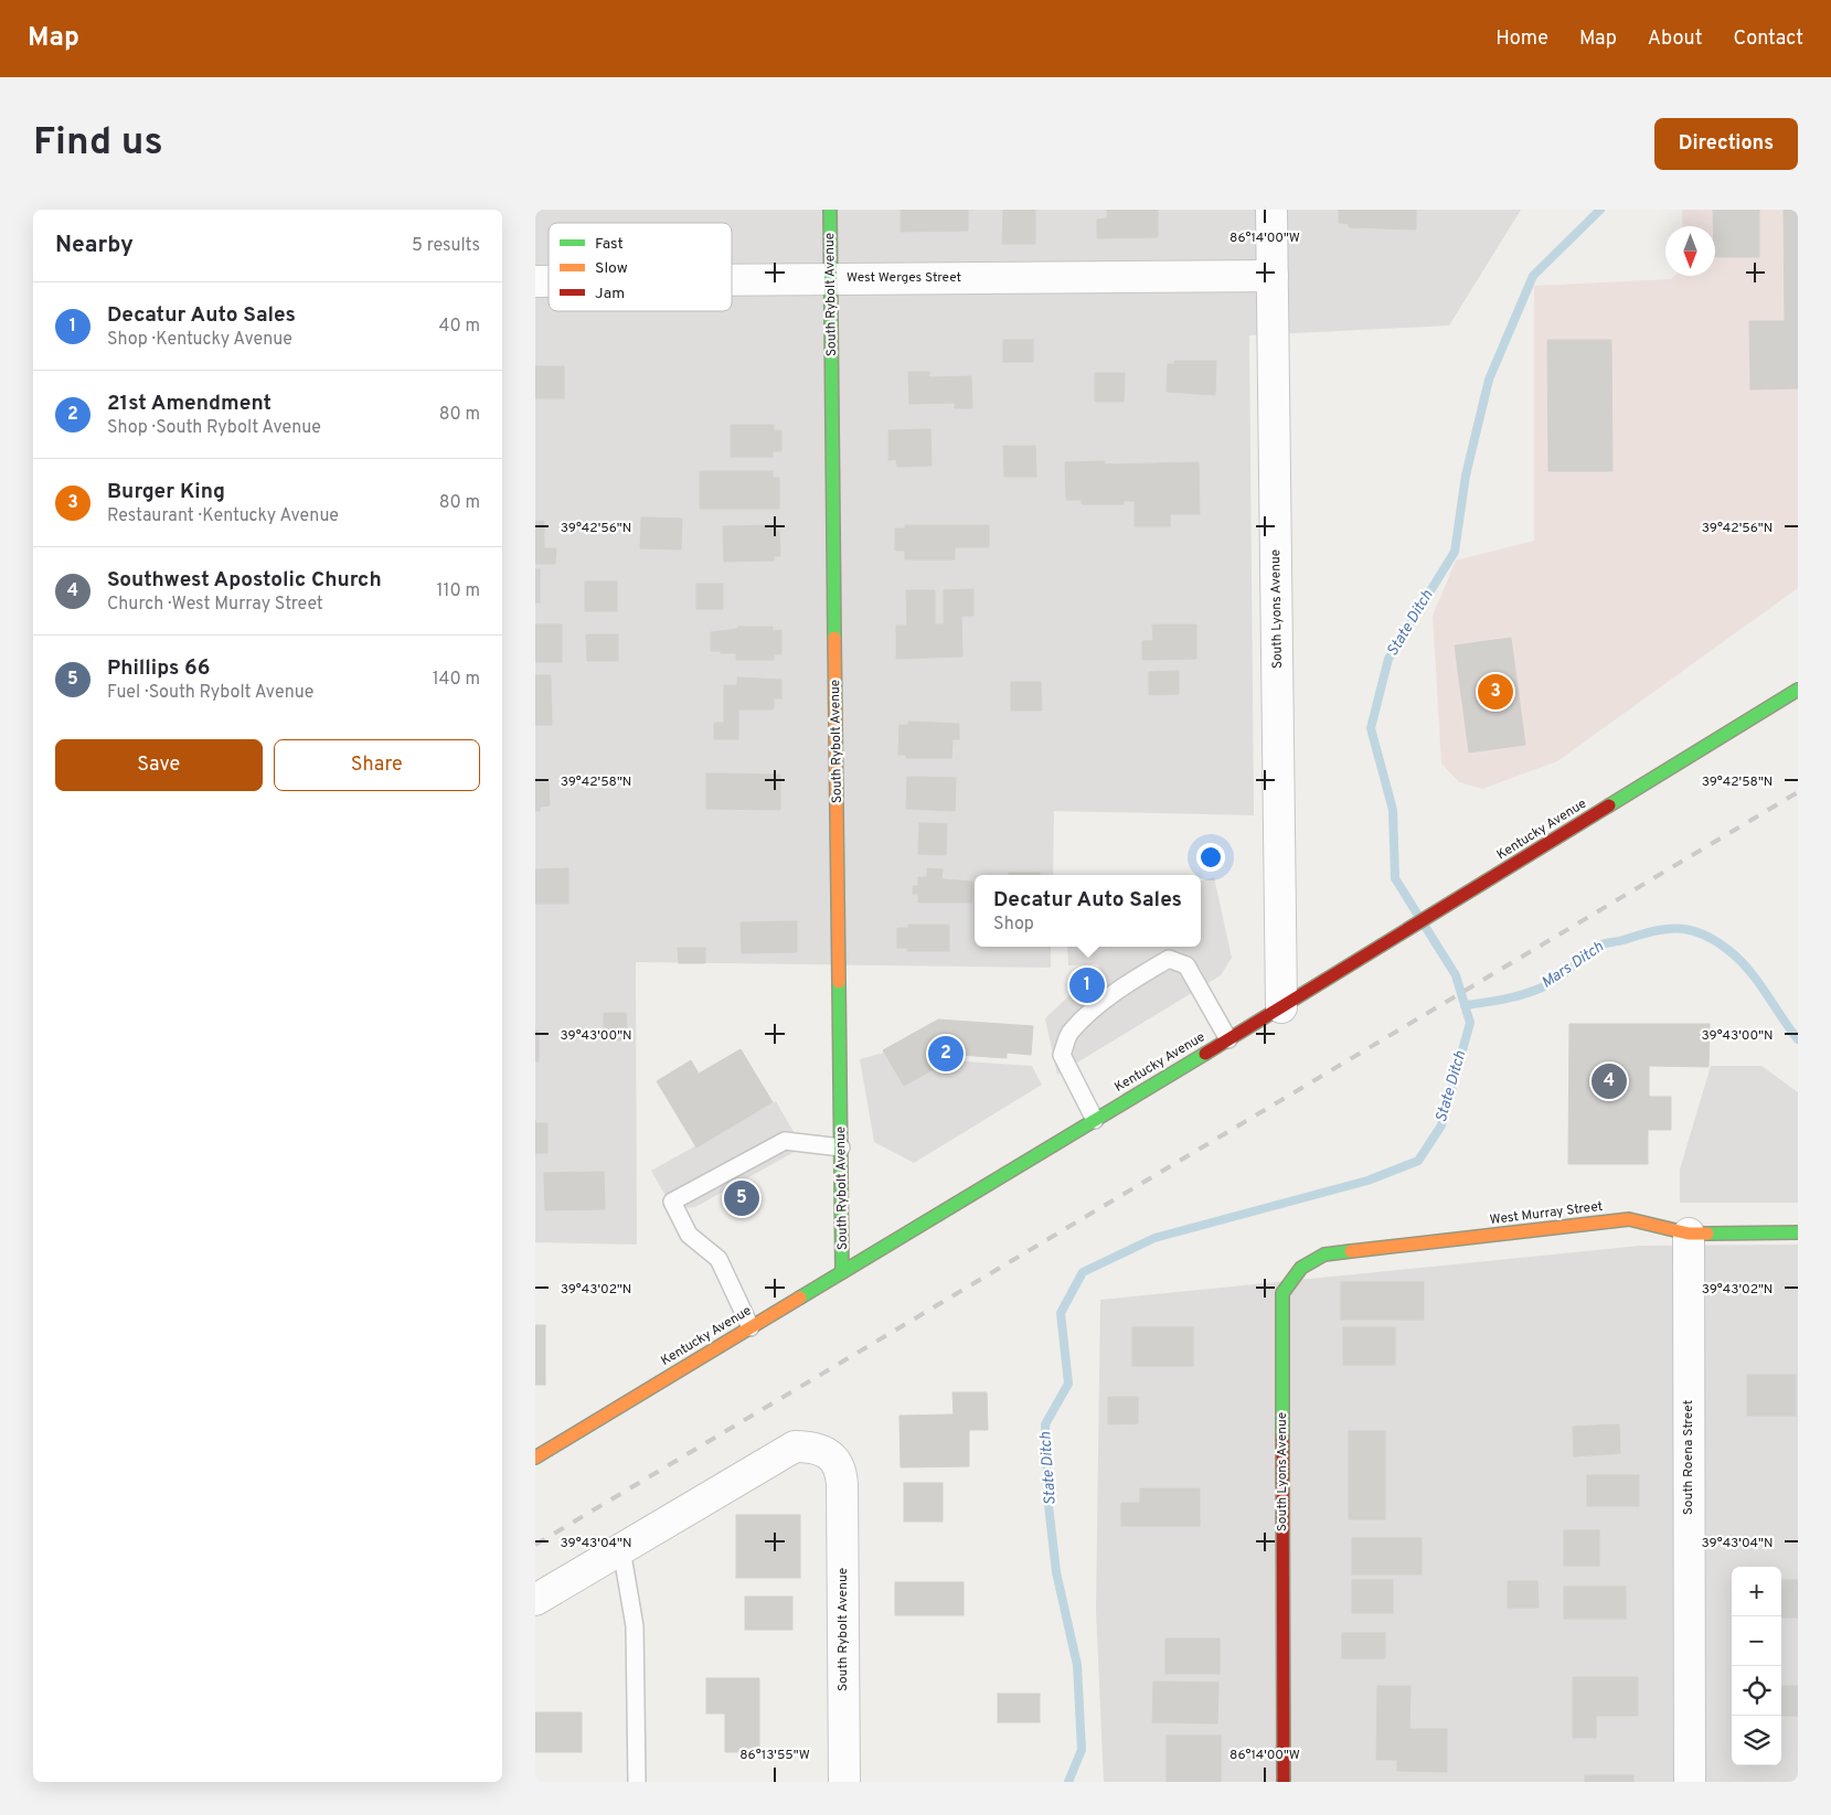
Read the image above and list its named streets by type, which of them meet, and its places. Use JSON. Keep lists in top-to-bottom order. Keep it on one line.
{"streets":{"street":["West Werges Street","South Rybolt Avenue","South Lyons Avenue","Kentucky Avenue","West Murray Street","South Roena Street"]},"crossings":[["West Werges Street","South Rybolt Avenue"],["West Werges Street","South Lyons Avenue"],["South Rybolt Avenue","Kentucky Avenue"],["South Lyons Avenue","Kentucky Avenue"],["South Lyons Avenue","West Murray Street"],["West Murray Street","South Roena Street"]],"water":["State Ditch","Mars Ditch"],"legend":["Fast","Slow","Jam"],"north":"bottom","page":{"header":"Map","nav":["Home","Map","About","Contact"],"buttons":["Directions",["Save","Share"]],"title":"Find us","heading":["Nearby","5 results"],"list":[{"mark":"1","name":"Decatur Auto Sales","note":"Shop · Kentucky Avenue","value":"40 m"},{"mark":"2","name":"21st Amendment","note":"Shop · South Rybolt Avenue","value":"80 m"},{"mark":"3","name":"Burger King","note":"Restaurant · Kentucky Avenue","value":"80 m"},{"mark":"4","name":"Southwest Apostolic Church","note":"Church · West Murray Street","value":"110 m"},{"mark":"5","name":"Phillips 66","note":"Fuel · South Rybolt Avenue","value":"140 m"}],"pins":["3","1","2","4","5"],"popup":["Decatur Auto Sales","Shop"],"map_buttons":["+","−"]},"coordinates":["86°14'00\"W","39°42'56\"N","39°42'58\"N","39°43'00\"N","39°43'02\"N","39°43'04\"N","86°13'55\"W"]}
